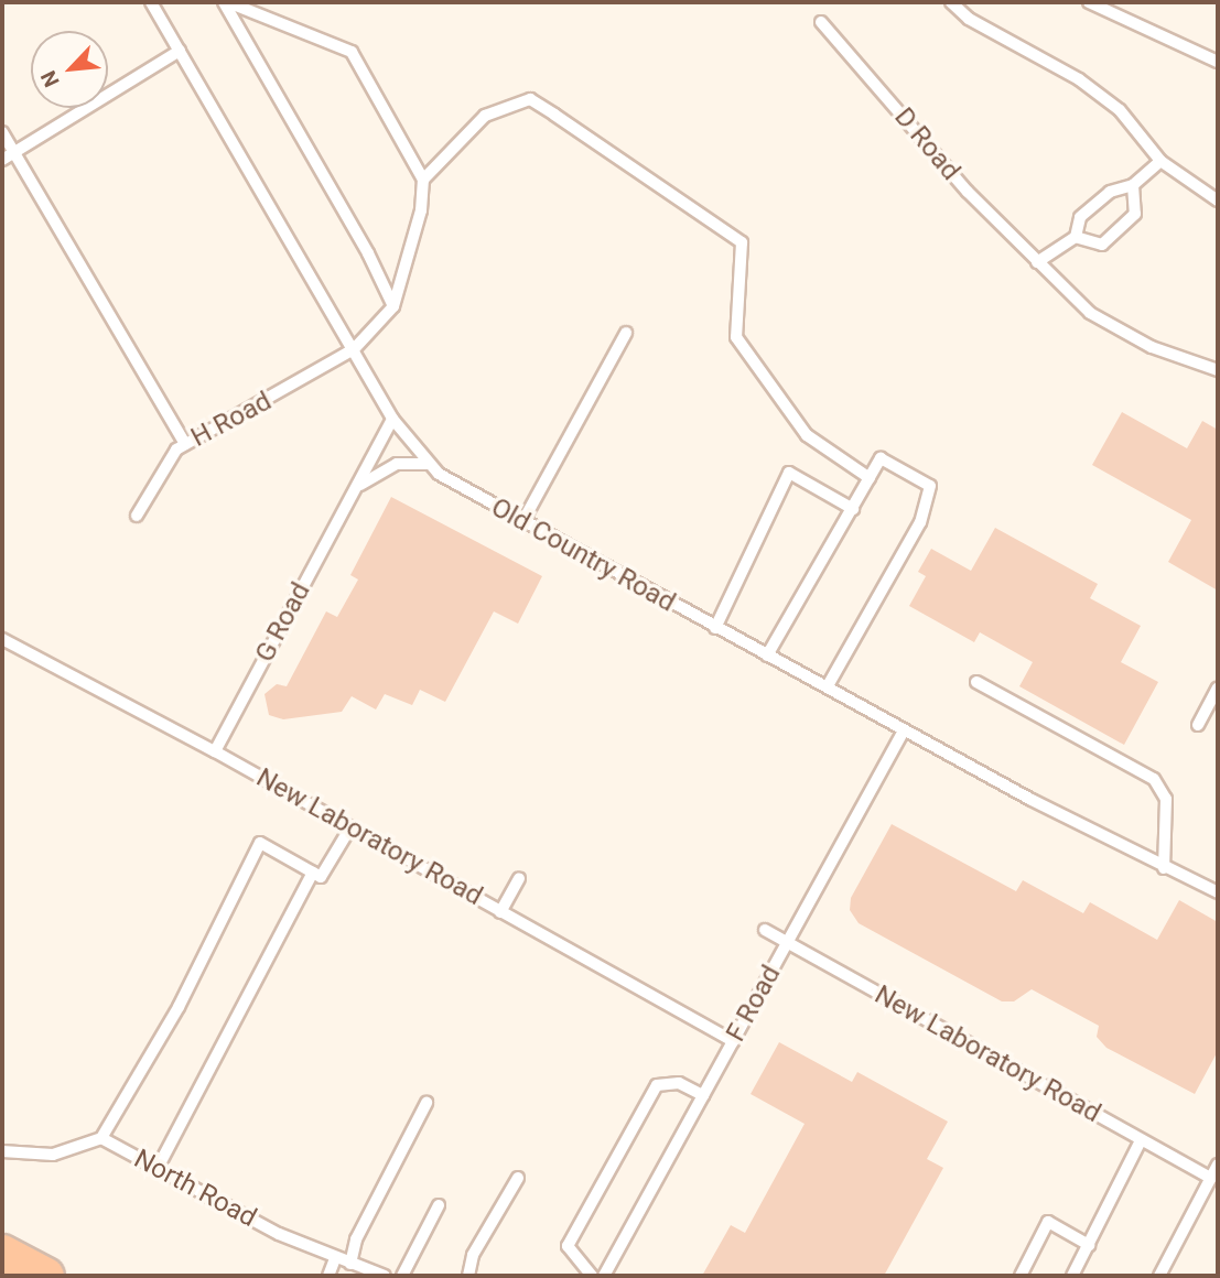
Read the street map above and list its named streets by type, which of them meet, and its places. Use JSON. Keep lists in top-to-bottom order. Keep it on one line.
{"streets":{"lane":["D Road","H Road","Old Country Road","G Road","New Laboratory Road","F Road","North Road"]},"crossings":[["H Road","Old Country Road"],["Old Country Road","G Road"],["Old Country Road","F Road"],["G Road","New Laboratory Road"],["New Laboratory Road","F Road"]],"north":"bottom left"}
